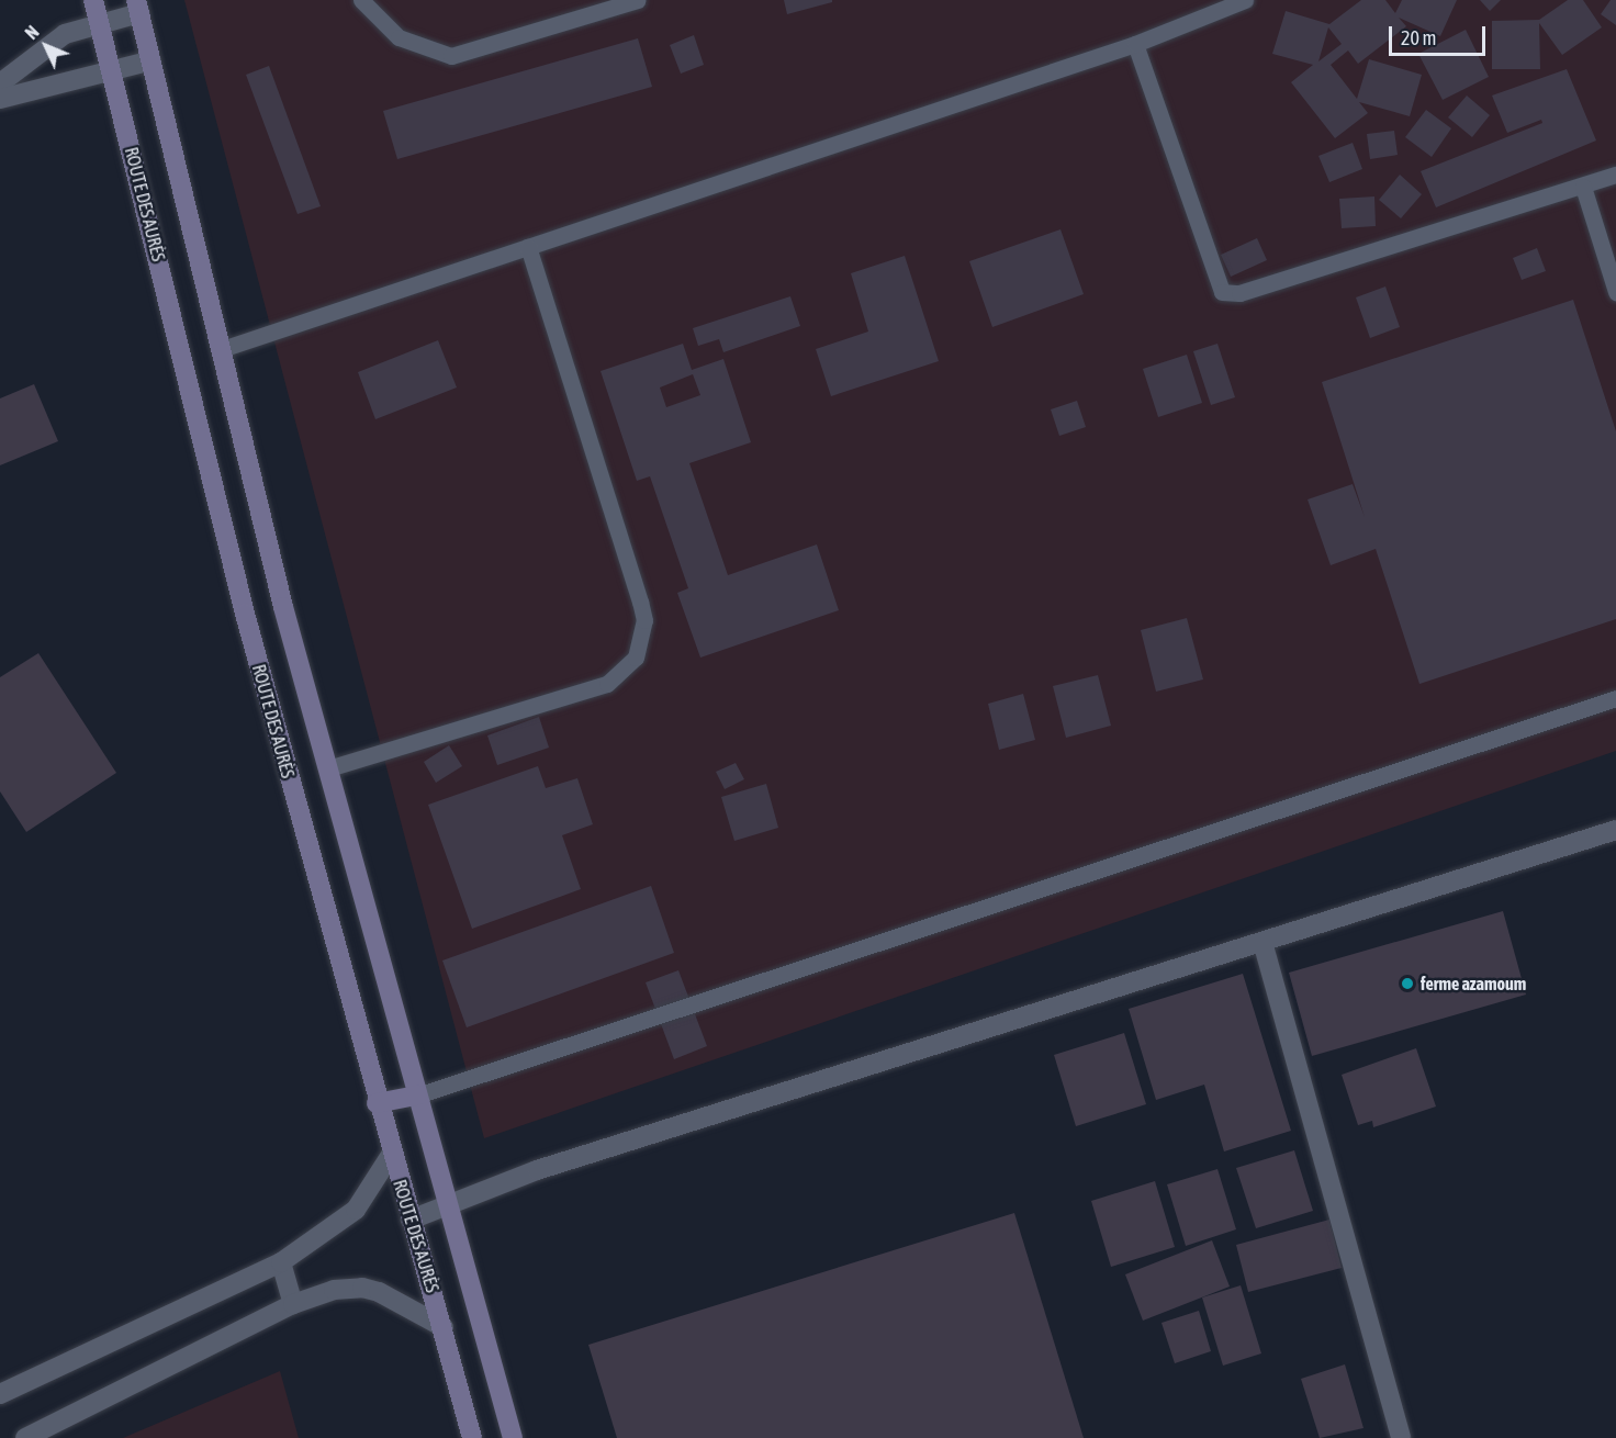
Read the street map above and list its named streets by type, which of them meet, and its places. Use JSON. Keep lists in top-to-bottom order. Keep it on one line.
{"streets":{"street":["ROUTE DES AURÈS"]},"places":["ferme azamoum"],"scale_bar":"20 m","north":"top left"}
